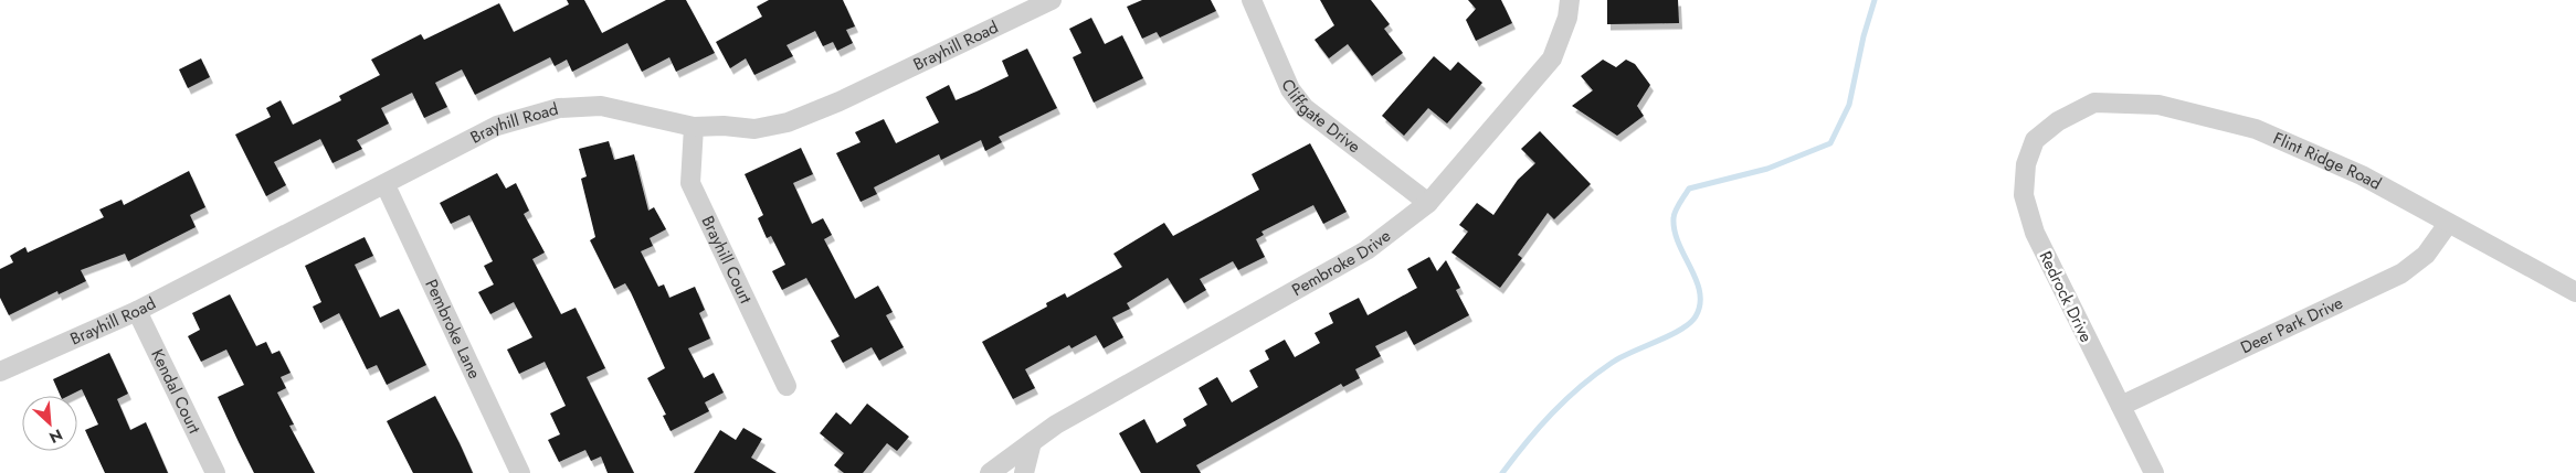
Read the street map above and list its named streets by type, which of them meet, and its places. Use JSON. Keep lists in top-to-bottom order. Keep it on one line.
{"streets":{"street":["Brayhill Road","Cliffgate Drive","Flint Ridge Road","Brayhill Court","Pembroke Drive","Redrock Drive","Deer Park Drive","Pembroke Lane","Kendal Court"]},"crossings":[["Brayhill Road","Brayhill Court"],["Brayhill Road","Pembroke Lane"],["Brayhill Road","Kendal Court"],["Cliffgate Drive","Pembroke Drive"],["Flint Ridge Road","Redrock Drive"],["Flint Ridge Road","Deer Park Drive"],["Redrock Drive","Deer Park Drive"]],"north":"bottom right"}
